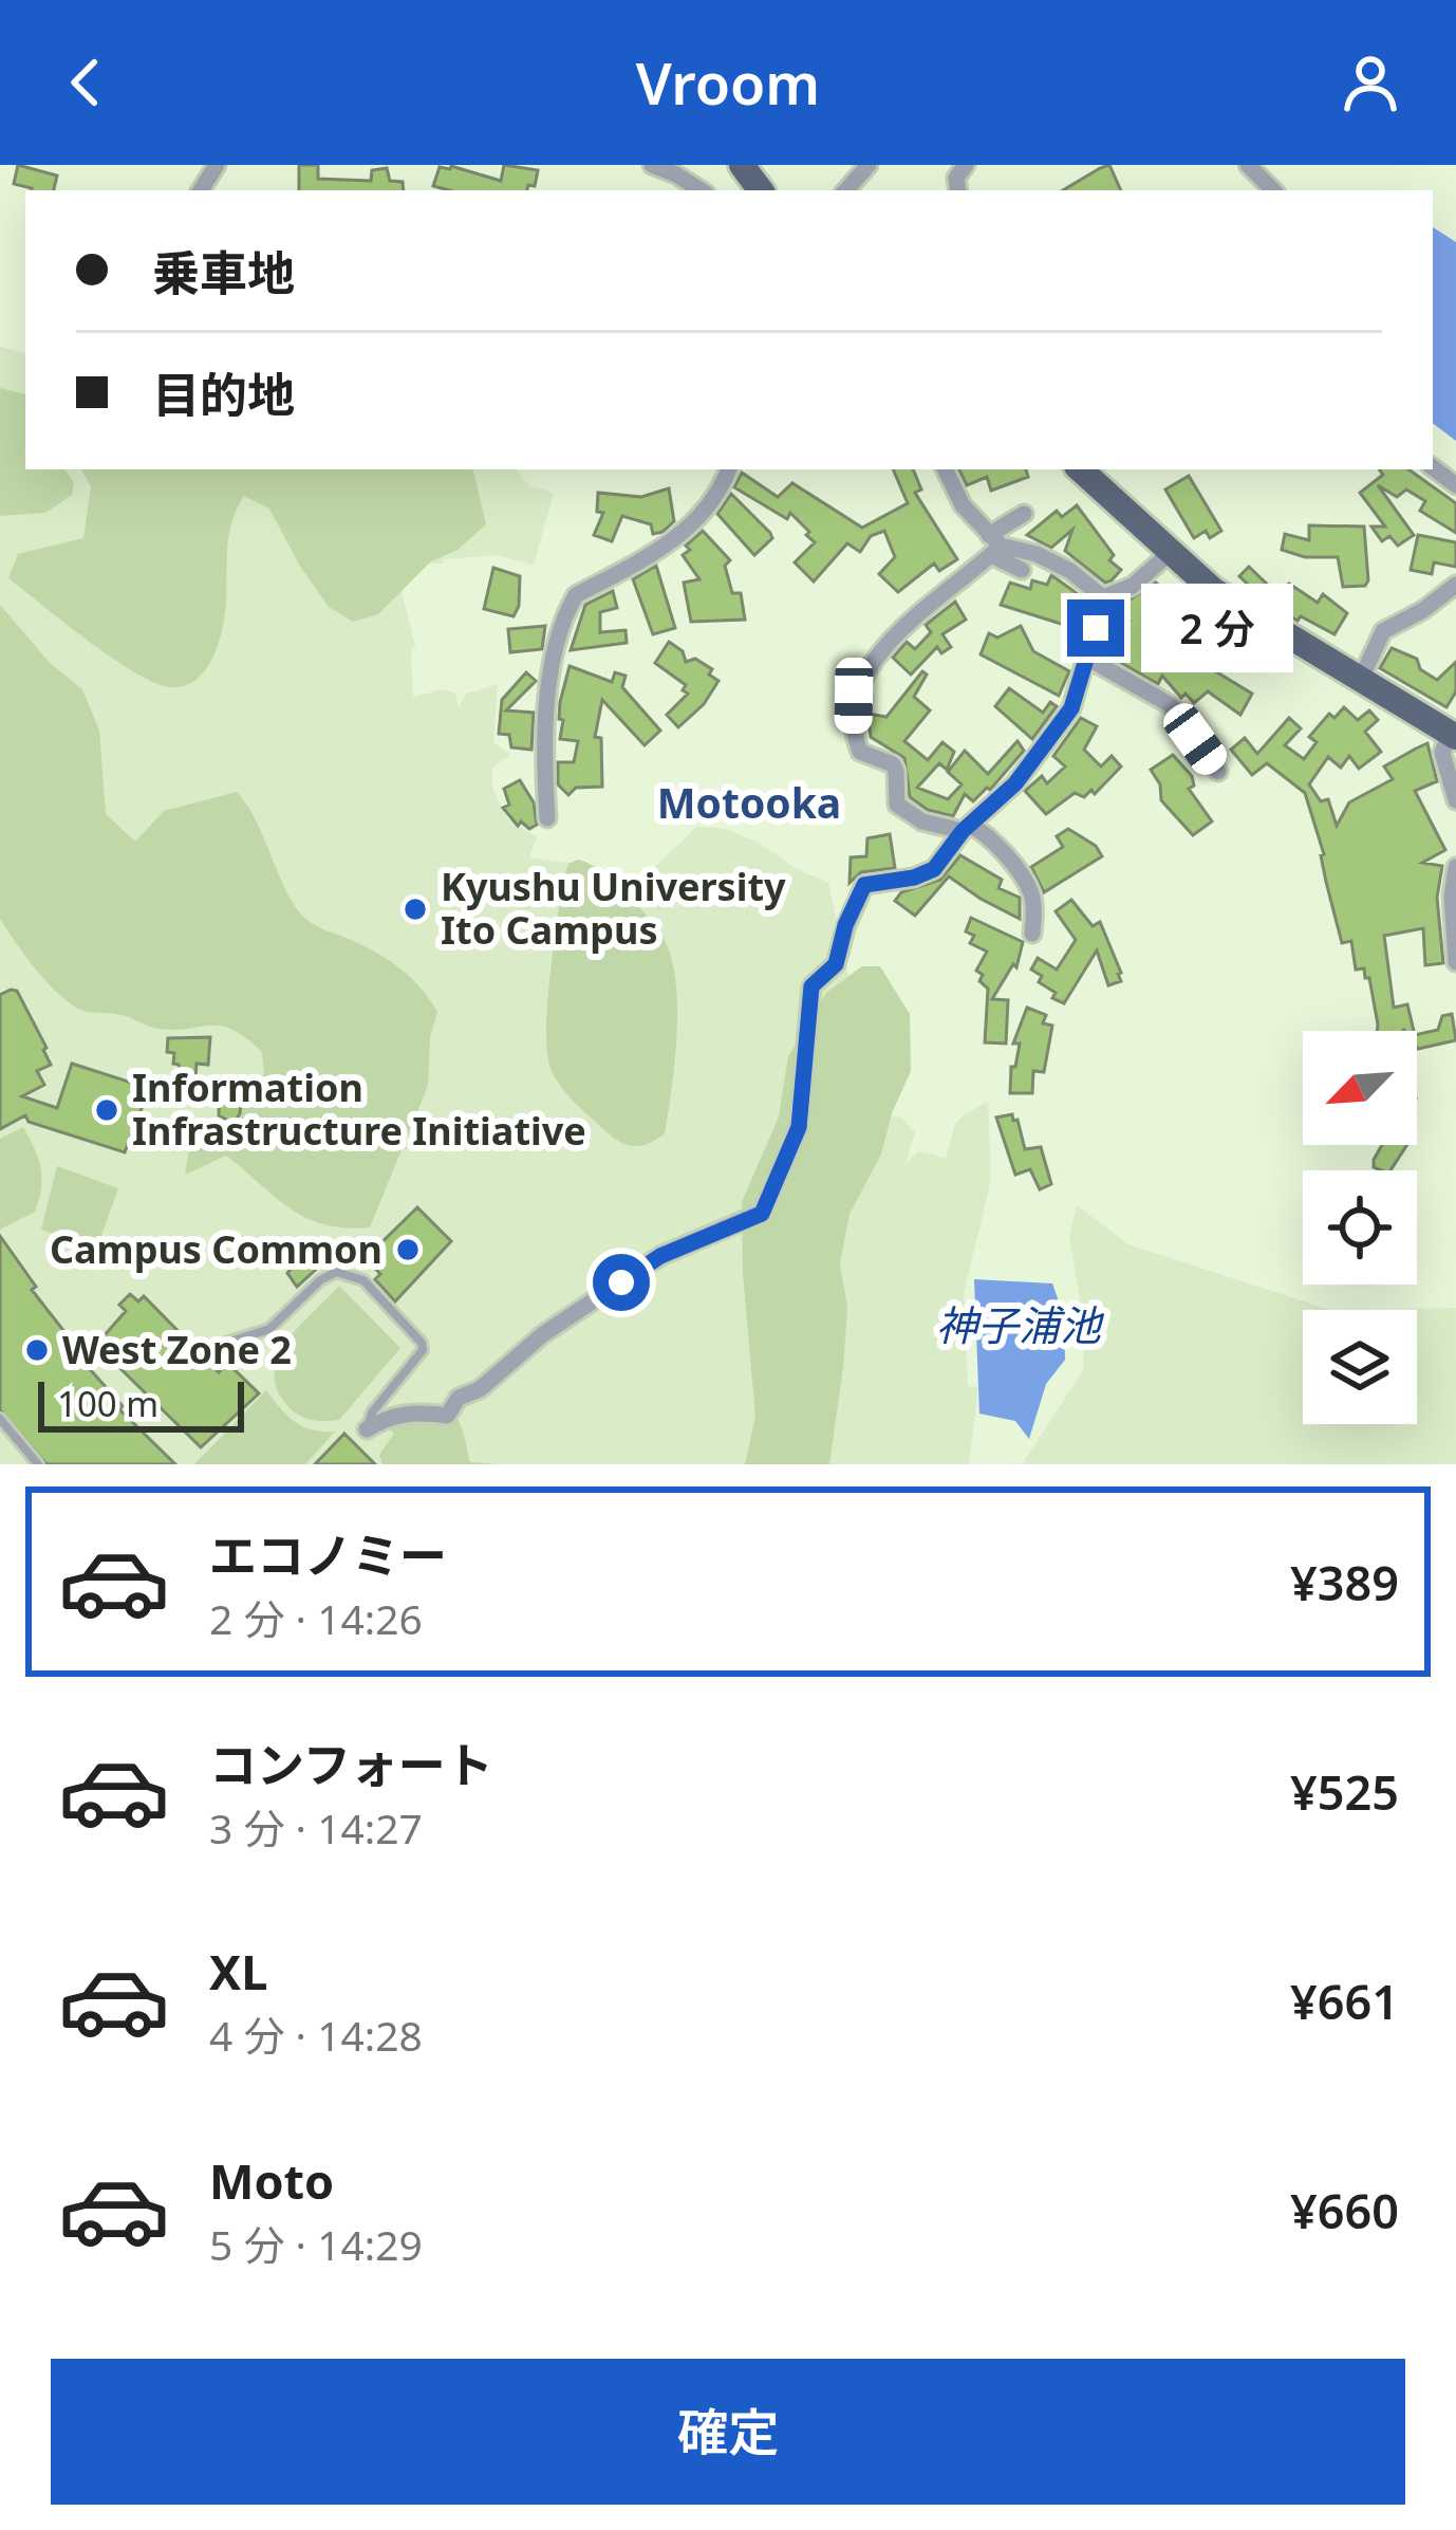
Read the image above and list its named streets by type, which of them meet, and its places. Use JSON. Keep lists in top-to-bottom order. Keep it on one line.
{"districts":["Motooka"],"water":["神子浦池"],"places":["Kyushu University Ito Campus","Information Infrastructure Initiative","Campus Common","West Zone 2"],"scale_bar":"100 m","north":"bottom left","page":{"header":"Vroom","banner":["乗車地","目的地"],"bubble":"2 分","scale":"100 m","list":[{"name":"エコノミー","note":"2 分 · 14:26","value":"¥389"},{"name":"コンフォート","note":"3 分 · 14:27","value":"¥525"},{"name":"XL","note":"4 分 · 14:28","value":"¥661"},{"name":"Moto","note":"5 分 · 14:29","value":"¥660"}],"buttons":"確定"}}
